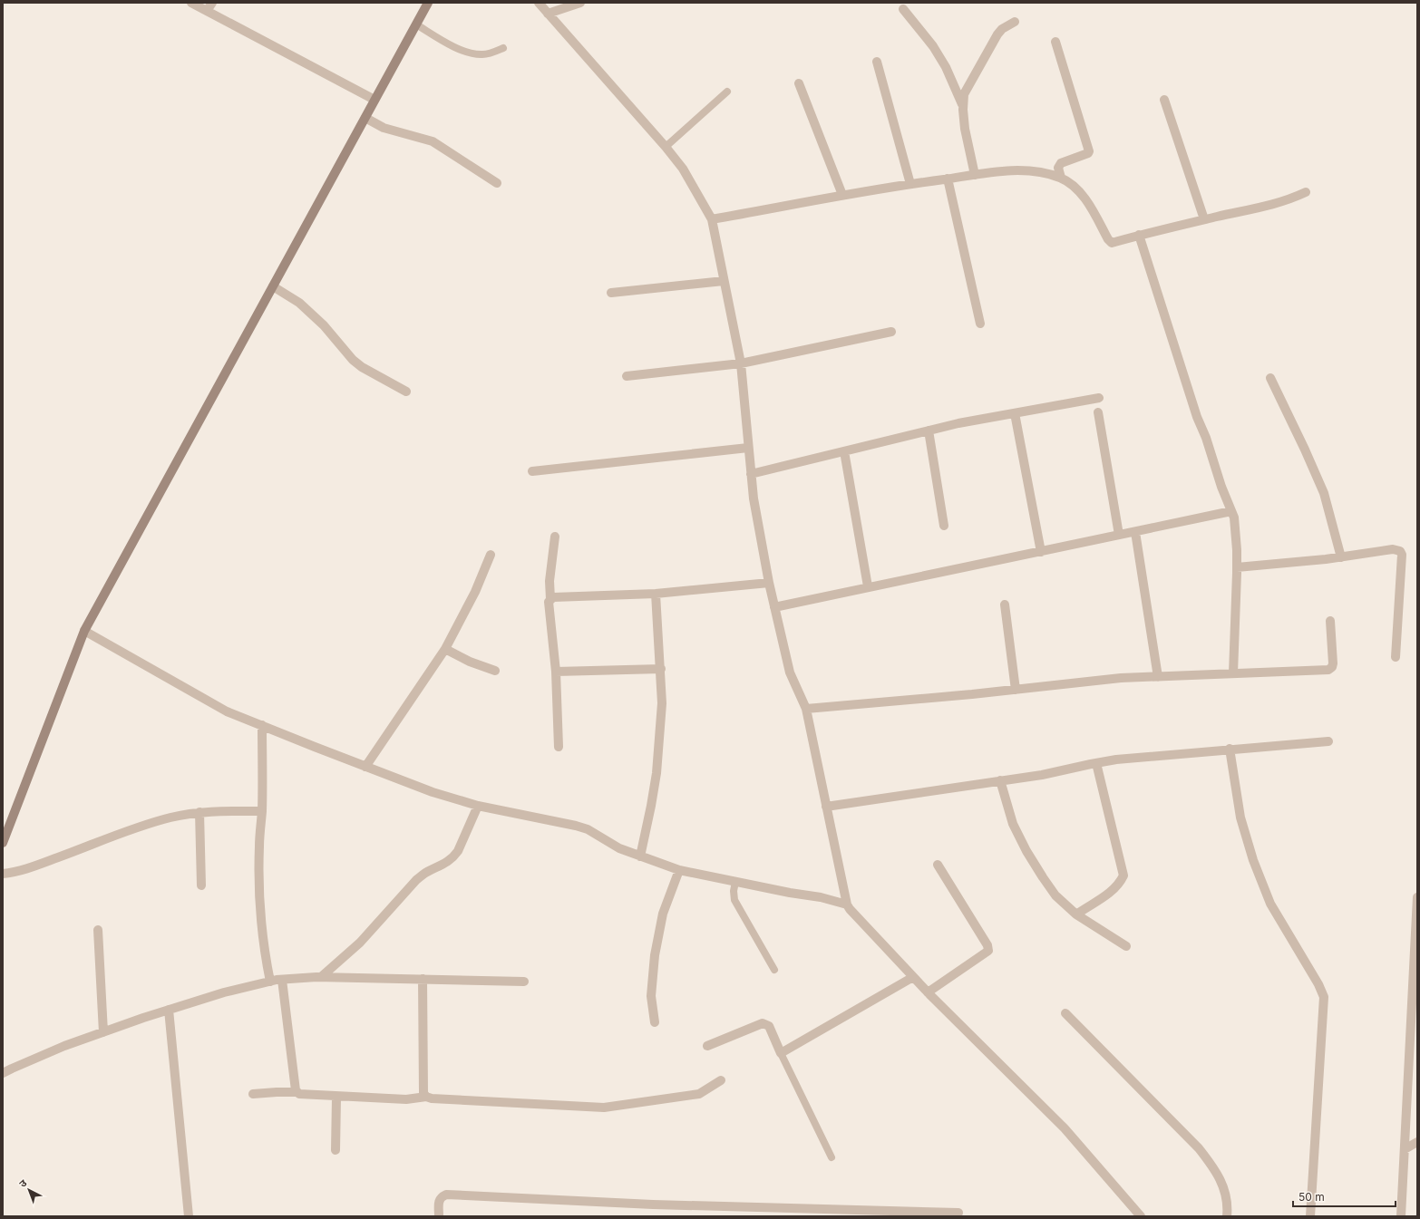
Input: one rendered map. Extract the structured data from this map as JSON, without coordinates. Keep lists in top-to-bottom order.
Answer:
{
  "scale_bar": "50 m",
  "north": "top left"
}
